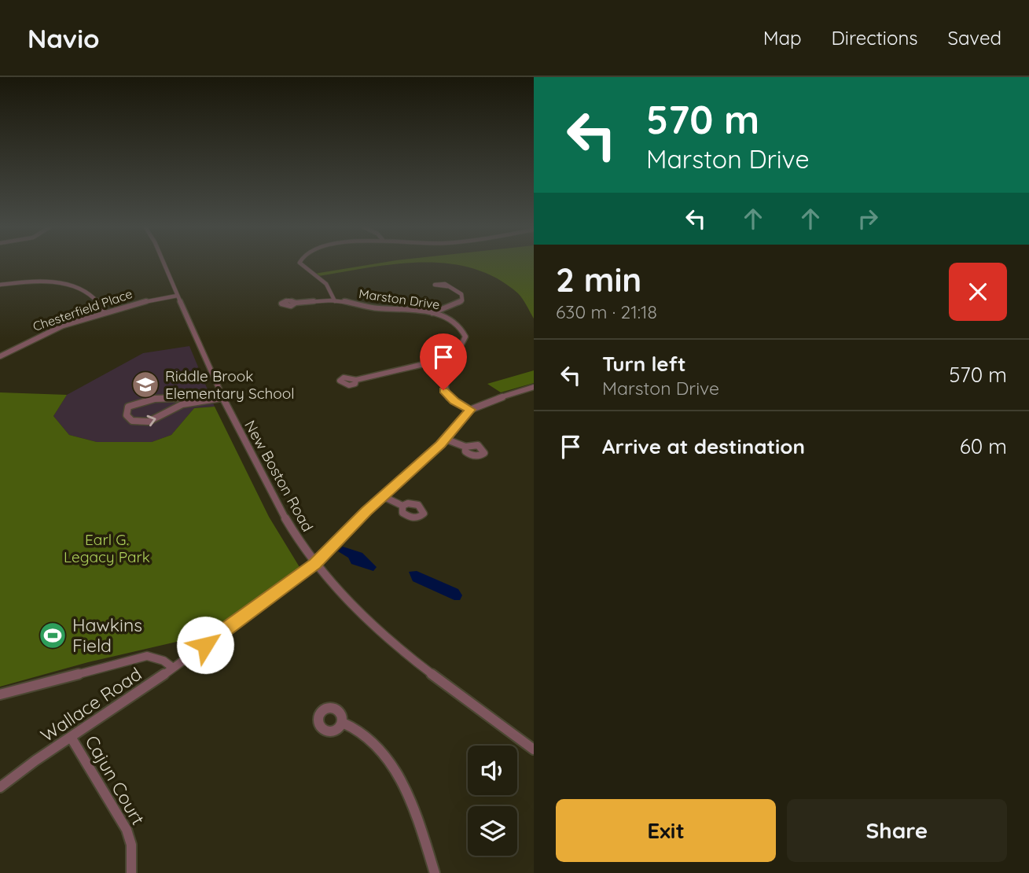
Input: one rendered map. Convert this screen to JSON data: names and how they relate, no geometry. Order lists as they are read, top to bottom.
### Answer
{
  "streets": {
    "street": [
      "Marston Drive",
      "Chesterfield Place",
      "New Boston Road",
      "Wallace Road",
      "Cajun Court"
    ]
  },
  "crossings": [
    ["Marston Drive", "Wallace Road"],
    ["Chesterfield Place", "New Boston Road"],
    ["New Boston Road", "Wallace Road"],
    ["Wallace Road", "Cajun Court"]
  ],
  "parks": ["Earl G. Legacy Park"],
  "places": {
    "school or university": ["Riddle Brook Elementary School"],
    "sports": ["Hawkins Field"]
  },
  "page": {
    "header": "Navio",
    "nav": ["Map", "Directions", "Saved"],
    "turn": ["570 m", "Marston Drive"],
    "heading": ["2 min", "630 m · 21:18"],
    "list": [
      {
        "name": "Turn left",
        "note": "Marston Drive",
        "value": "570 m"
      },
      {
        "name": "Arrive at destination",
        "value": "60 m"
      }
    ],
    "buttons": ["Exit", "Share"]
  }
}
